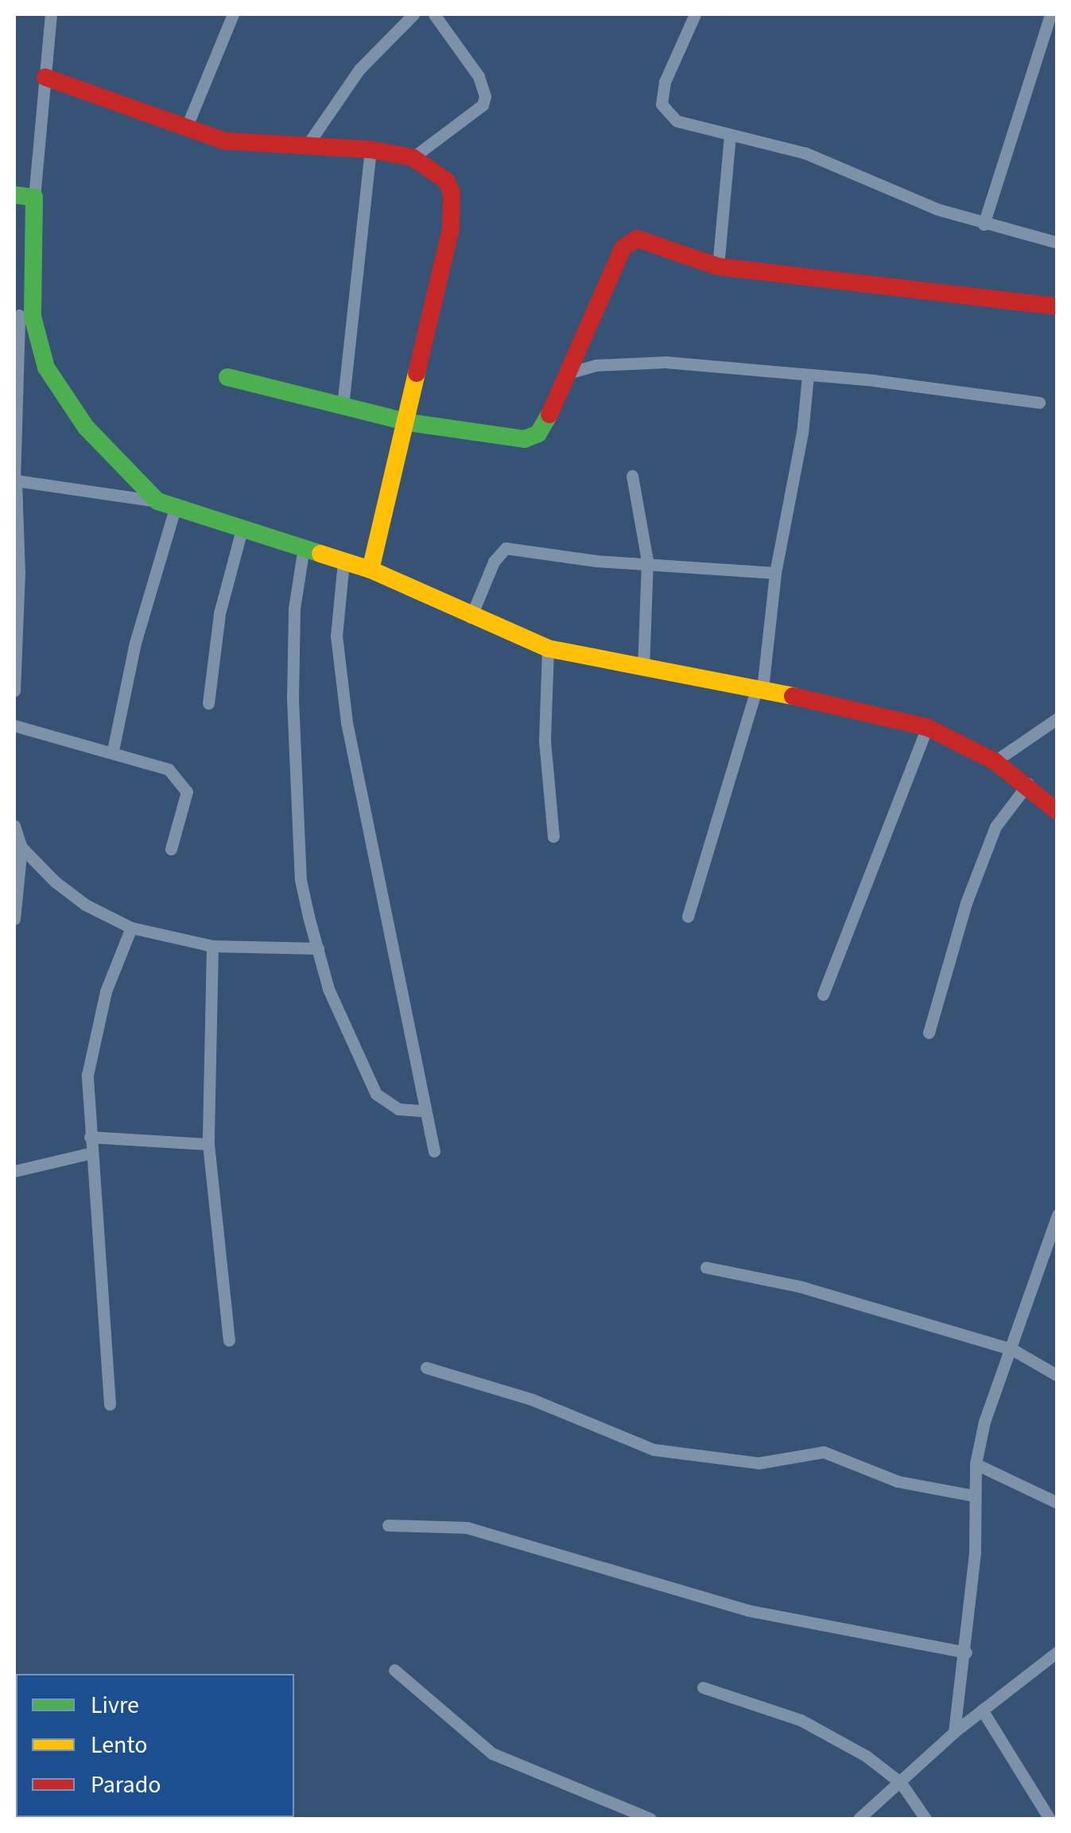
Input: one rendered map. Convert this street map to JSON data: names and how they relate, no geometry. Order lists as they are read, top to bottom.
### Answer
{
  "legend": ["Livre", "Lento", "Parado"]
}
